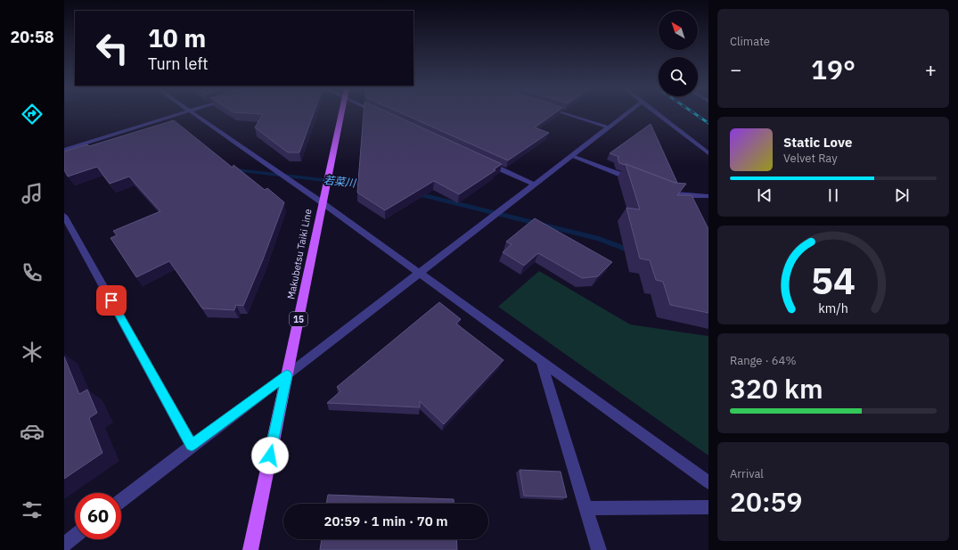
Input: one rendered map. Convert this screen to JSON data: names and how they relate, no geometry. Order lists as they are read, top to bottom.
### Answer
{
  "streets": {
    "main road": ["Makubetsu Taiki Line", "15"]
  },
  "water": ["若菜川"],
  "north": "top left",
  "page": {
    "tabs": "20:58",
    "tile": [
      "Climate",
      ["Range · 64%", "320 km"],
      ["Arrival", "20:59"]
    ],
    "turn": ["10 m", "Turn left"],
    "heat": ["−", "19°", "+"],
    "song": ["Static Love", "Velvet Ray"],
    "limit": "60",
    "trip": "20:59 · 1 min · 70 m",
    "gauge": ["54", "km/h"]
  }
}
